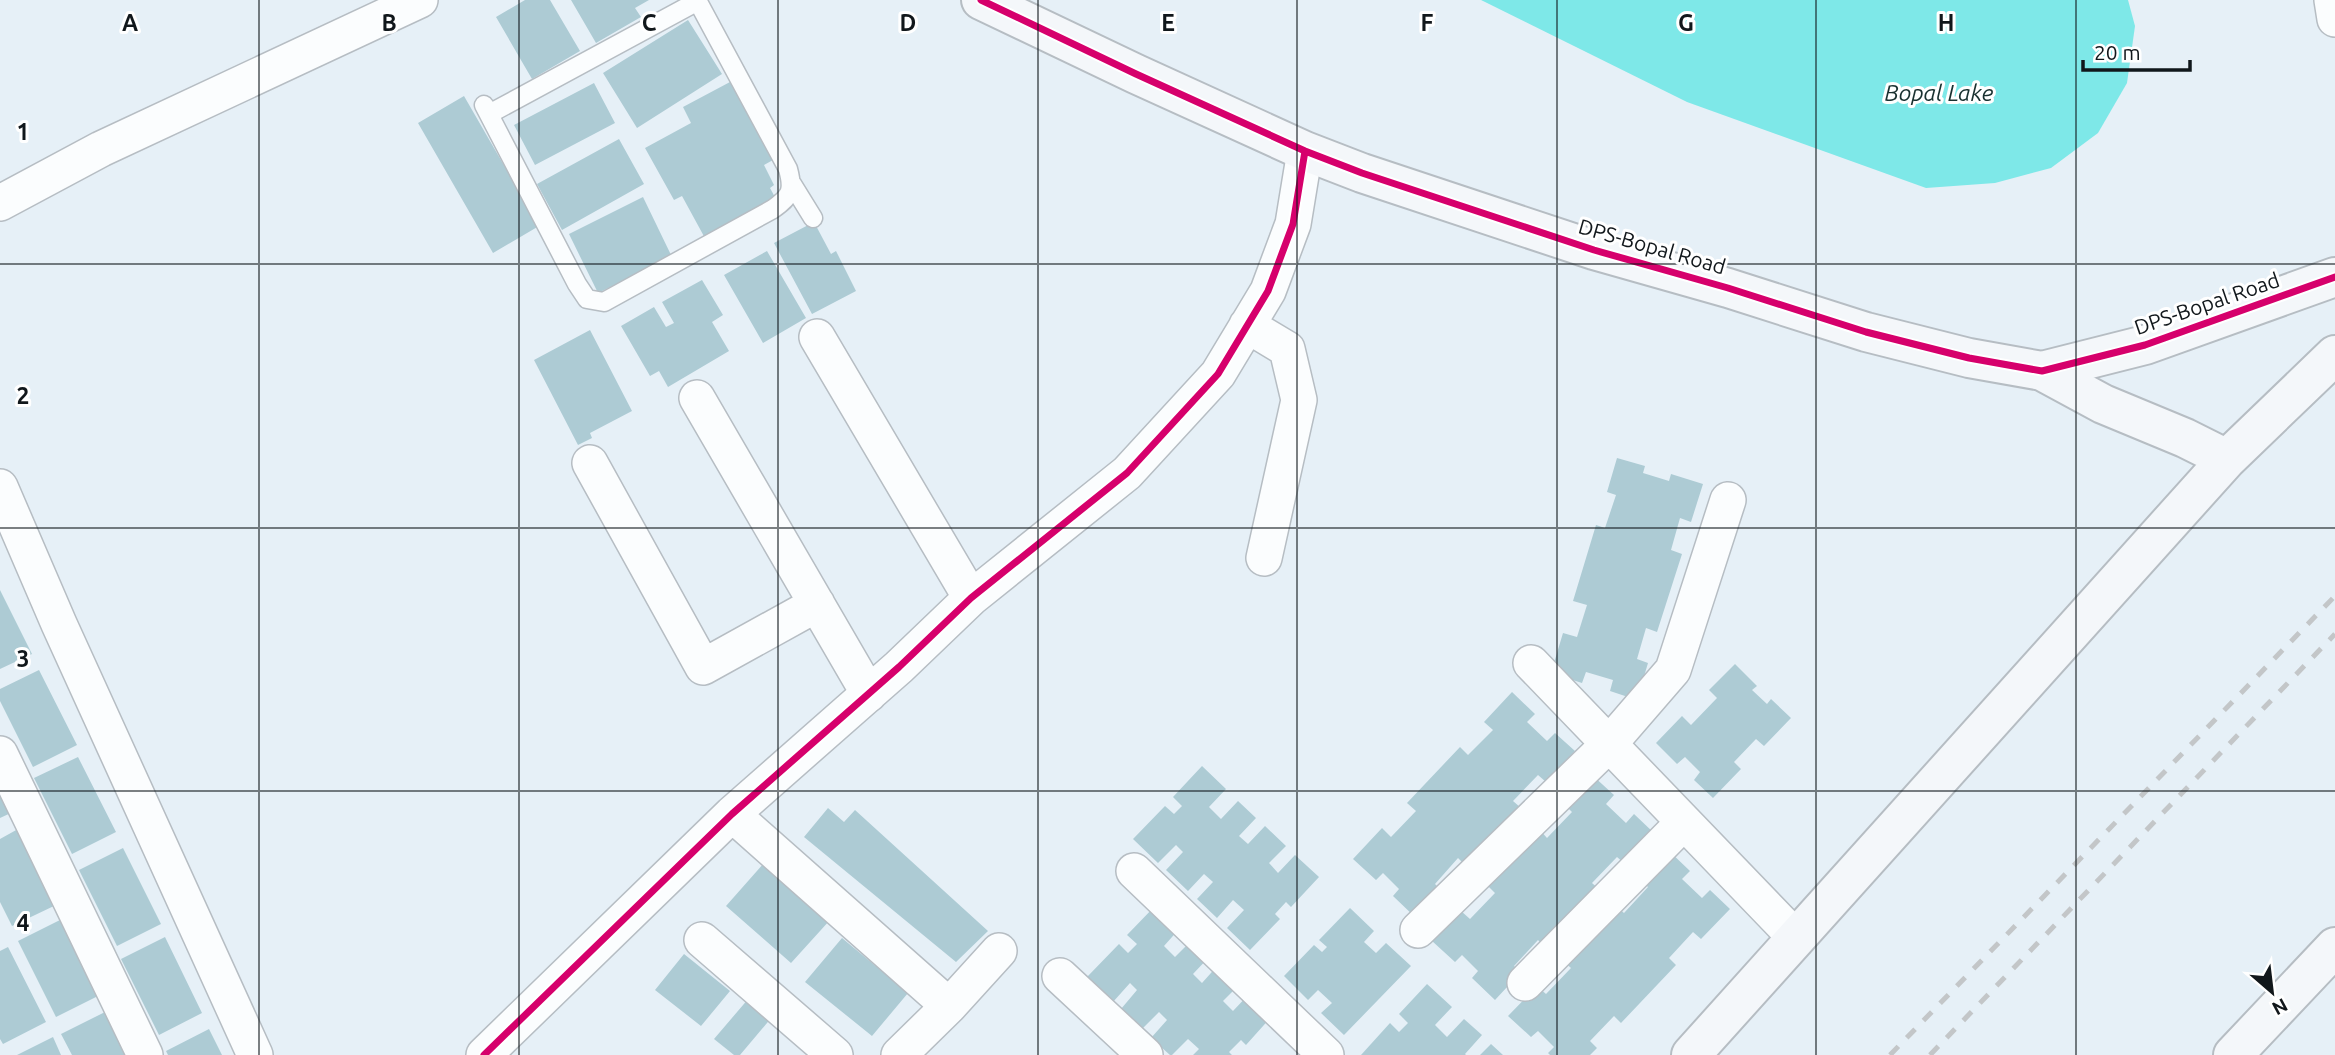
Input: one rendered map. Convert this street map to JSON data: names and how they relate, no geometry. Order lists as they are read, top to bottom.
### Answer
{
  "streets": {
    "street": ["DPS-Bopal Road"]
  },
  "water": ["Bopal Lake"],
  "scale_bar": "20 m",
  "north": "bottom right",
  "grid": {
    "columns": [
      "A",
      "B",
      "C",
      "D",
      "E",
      "F",
      "G",
      "H"
    ],
    "rows": [
      "1",
      "2",
      "3",
      "4"
    ]
  }
}
